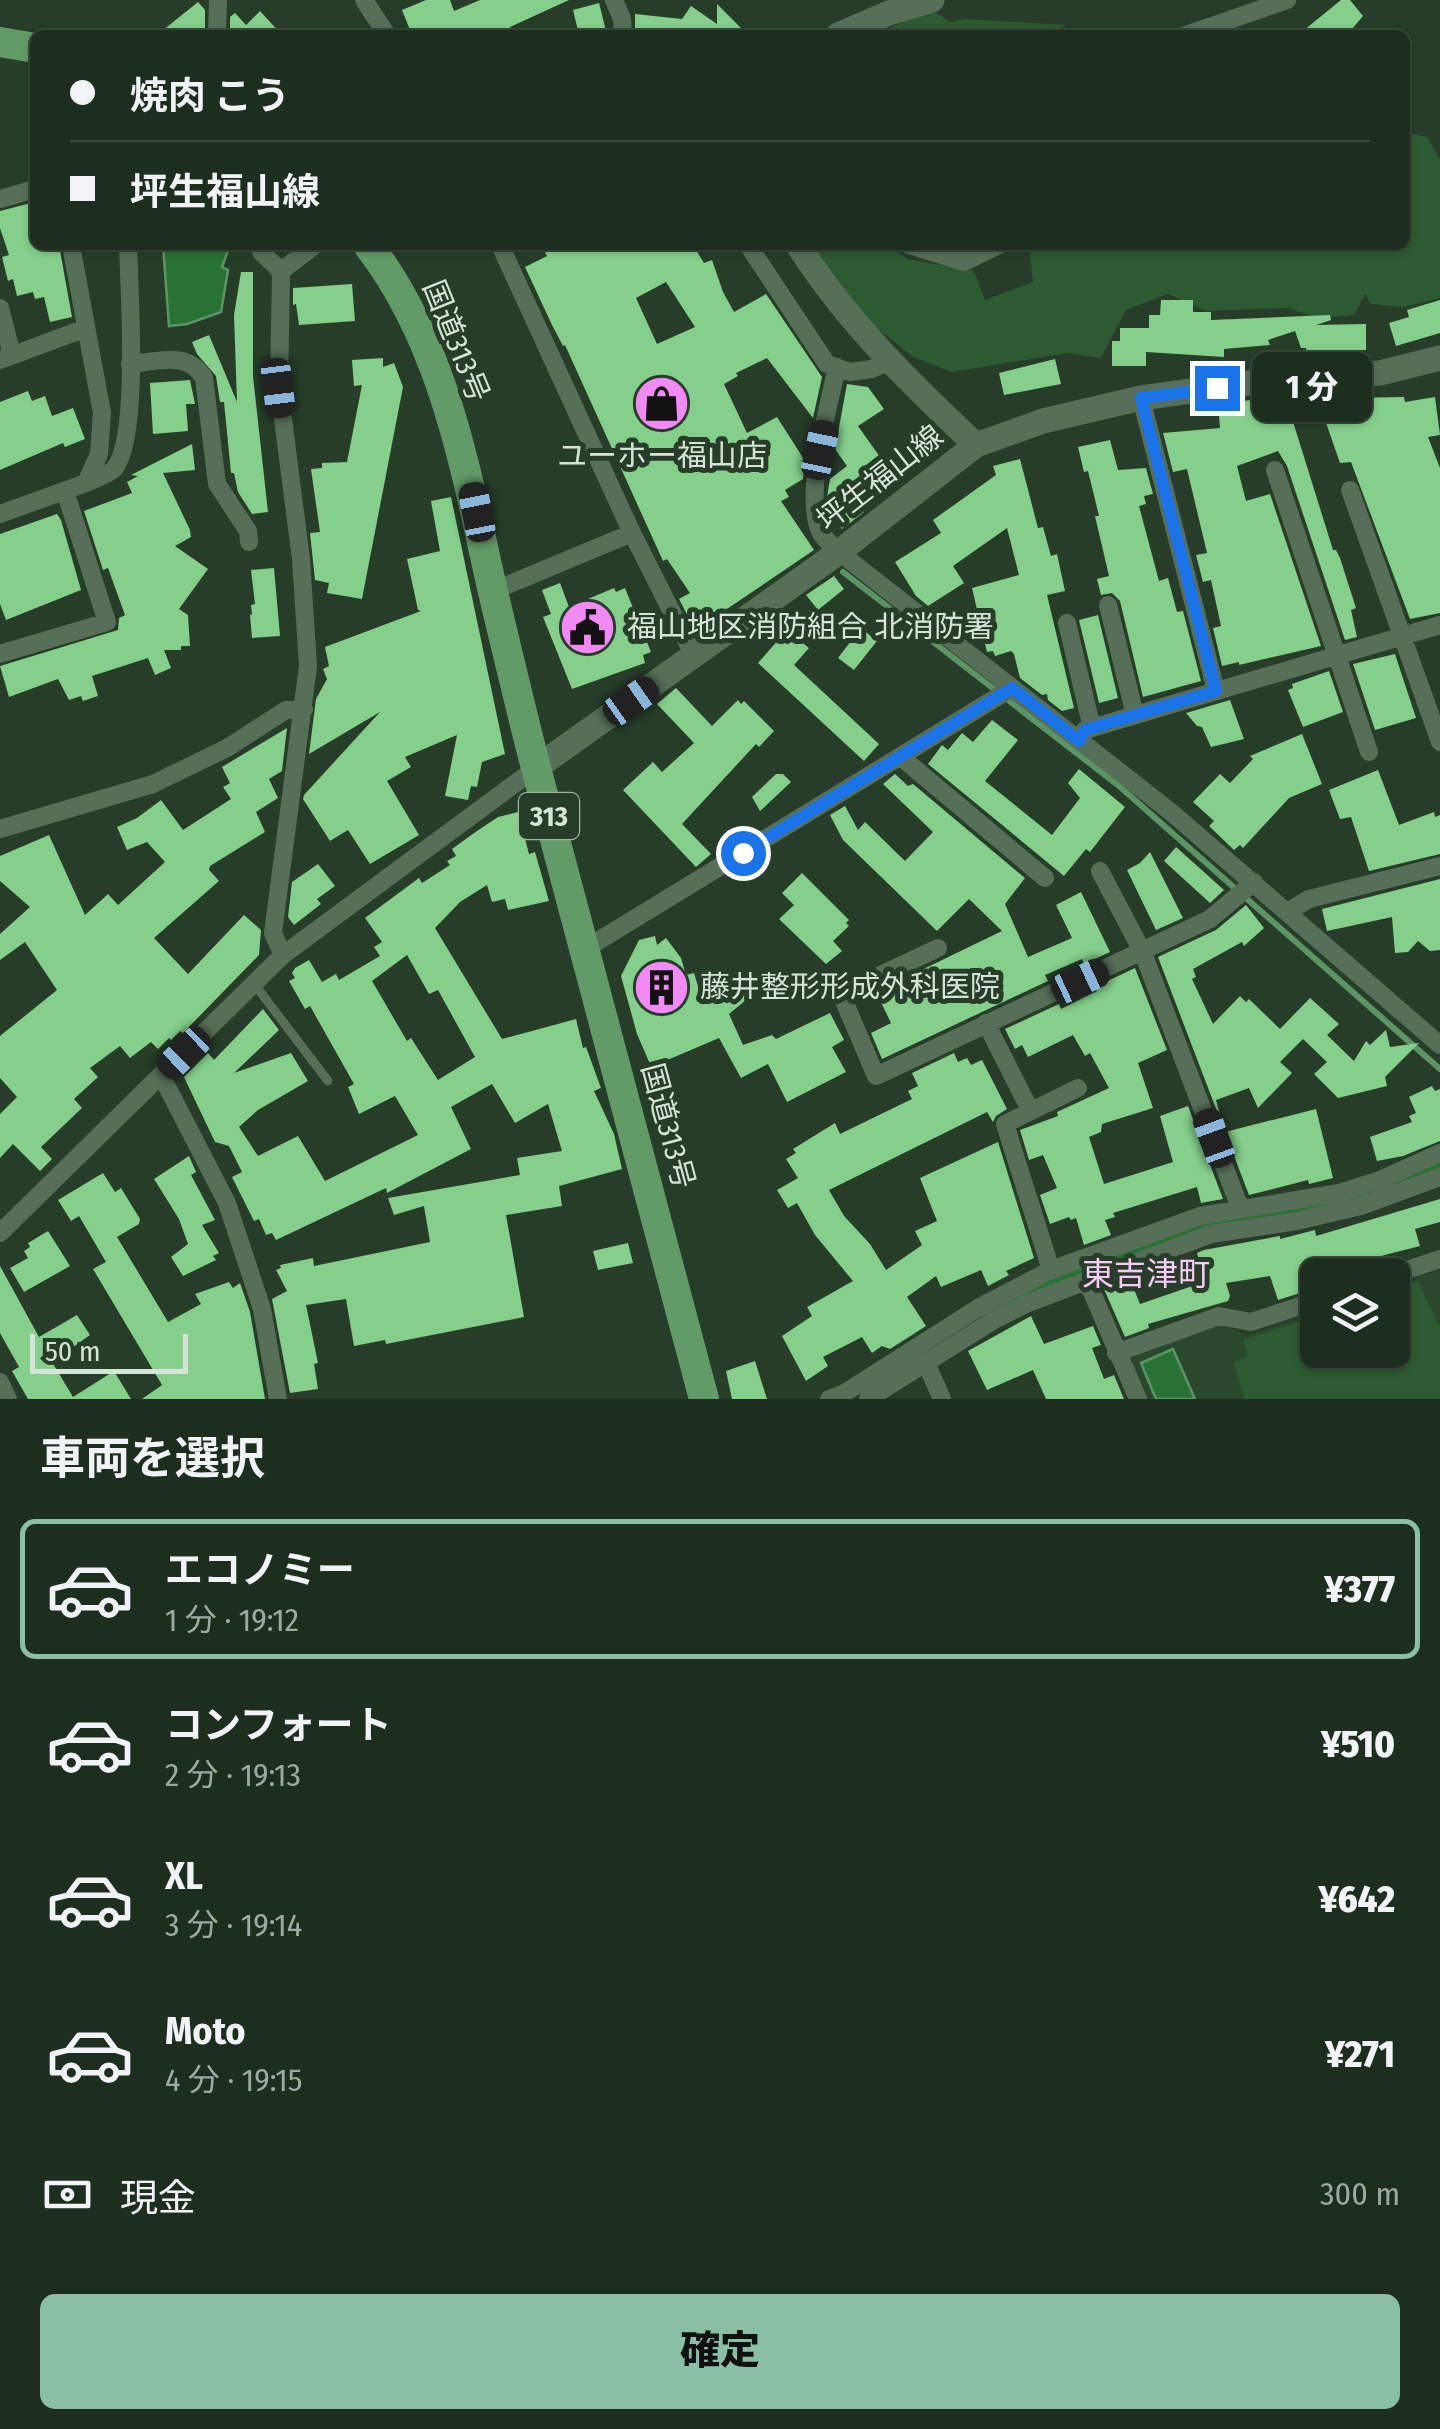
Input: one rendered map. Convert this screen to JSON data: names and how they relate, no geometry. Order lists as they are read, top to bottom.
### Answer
{
  "streets": {
    "highway": ["国道313号", "313"],
    "main road": ["坪生福山線"]
  },
  "crossings": [
    ["国道313号", "坪生福山線"]
  ],
  "districts": ["東吉津町"],
  "places": {
    "shop": ["ユーホー福山店"],
    "public building": ["福山地区消防組合 北消防署"],
    "building": ["藤井整形形成外科医院"]
  },
  "scale_bar": "50 m",
  "page": {
    "banner": ["焼肉 こう", "坪生福山線"],
    "bubble": "1 分",
    "scale": "50 m",
    "heading": "車両を選択",
    "list": [
      {
        "name": "エコノミー",
        "note": "1 分 · 19:12",
        "value": "¥377"
      },
      {
        "name": "コンフォート",
        "note": "2 分 · 19:13",
        "value": "¥510"
      },
      {
        "name": "XL",
        "note": "3 分 · 19:14",
        "value": "¥642"
      },
      {
        "name": "Moto",
        "note": "4 分 · 19:15",
        "value": "¥271"
      }
    ],
    "pay": ["現金", "300 m"],
    "buttons": "確定"
  }
}
